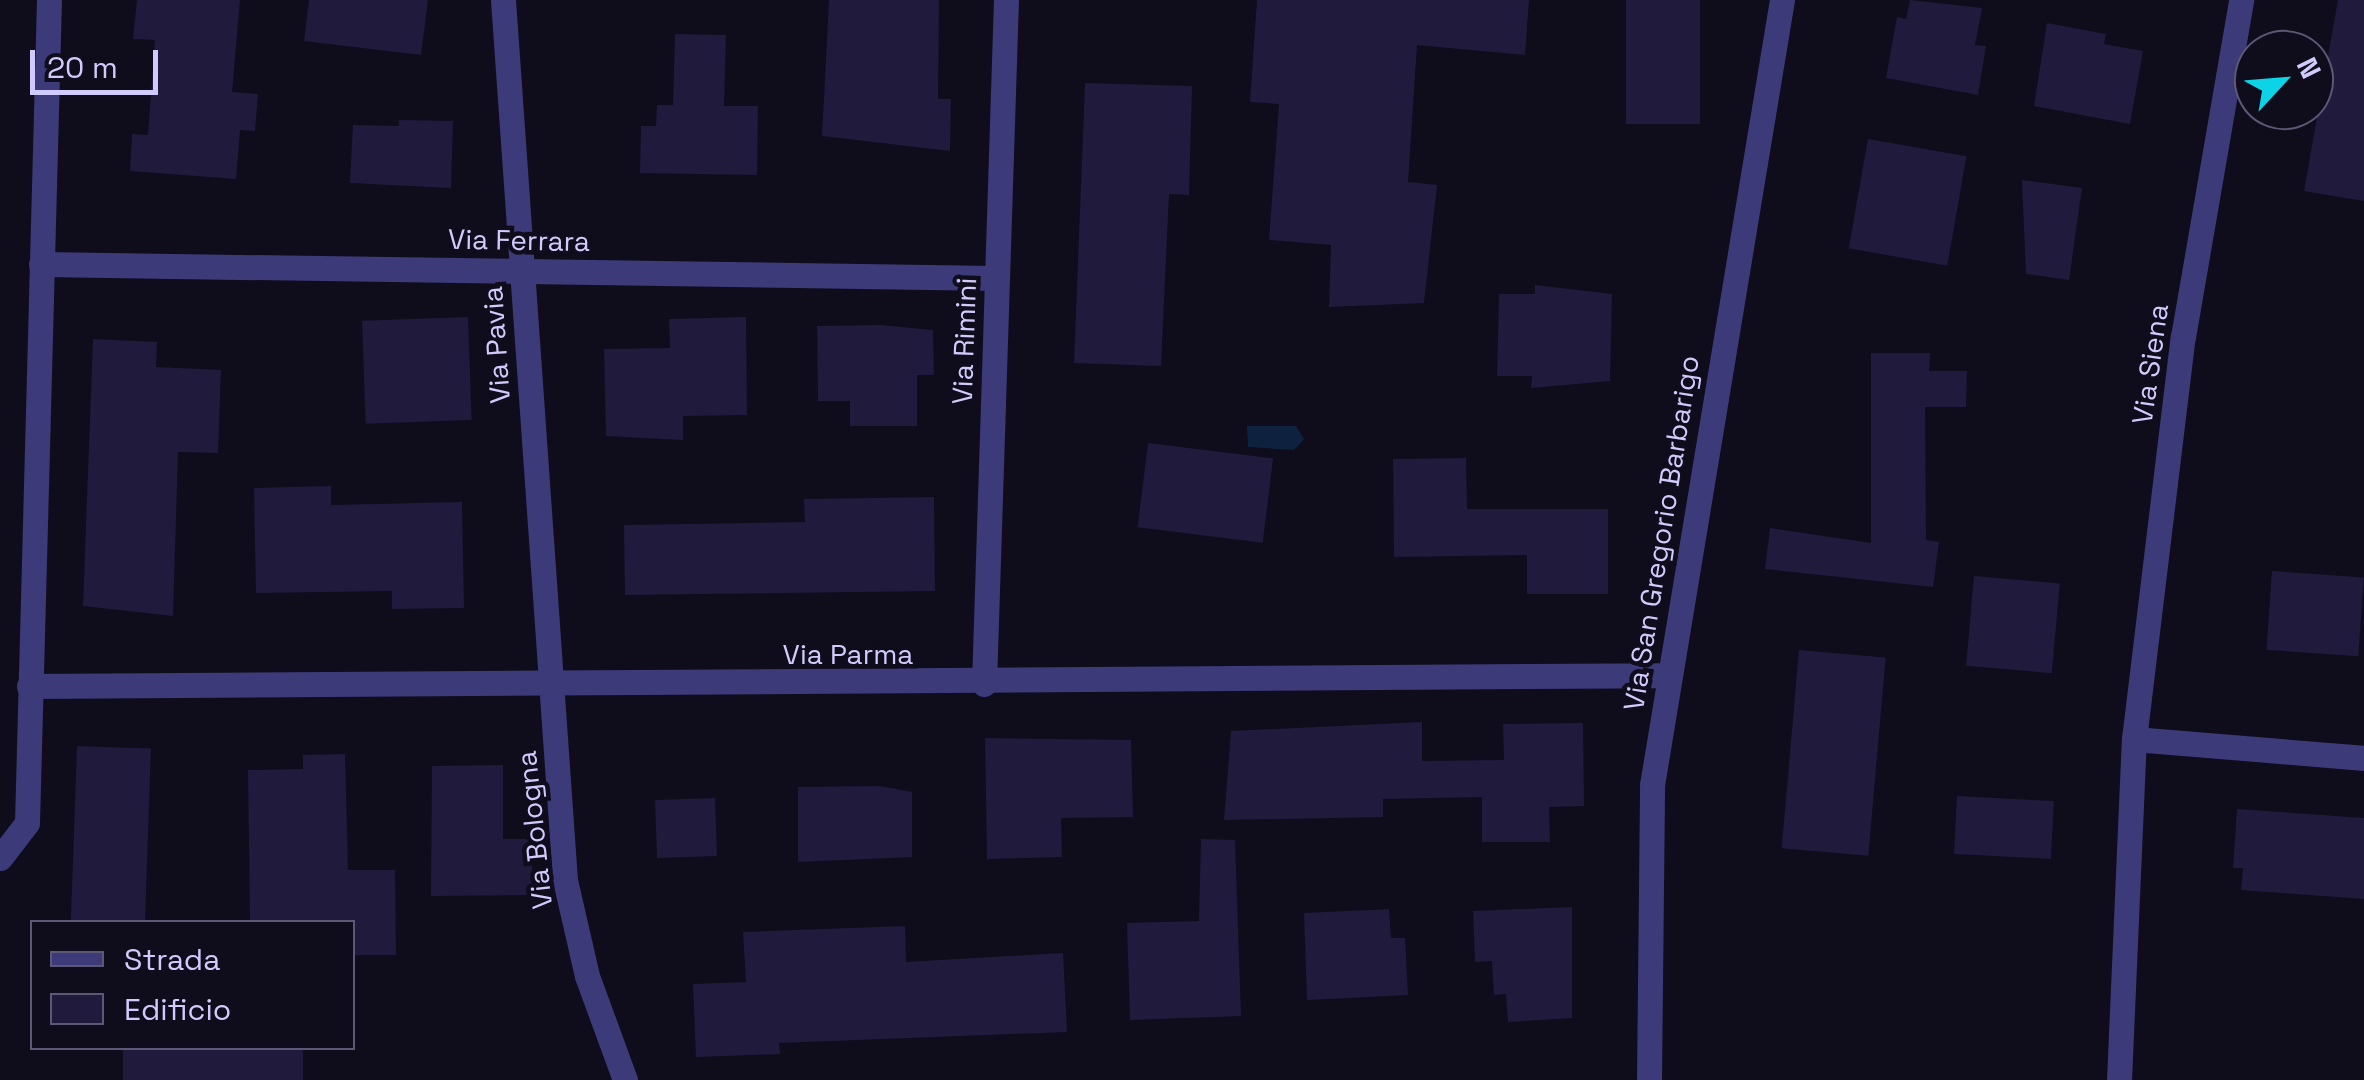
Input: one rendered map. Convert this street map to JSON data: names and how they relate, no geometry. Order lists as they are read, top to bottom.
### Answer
{
  "streets": {
    "street": [
      "Via Ferrara",
      "Via Rimini",
      "Via Pavia",
      "Via Siena",
      "Via San Gregorio Barbarigo",
      "Via Parma",
      "Via Bologna"
    ]
  },
  "crossings": [
    ["Via Ferrara", "Via Rimini"],
    ["Via Ferrara", "Via Pavia"],
    ["Via Rimini", "Via Parma"],
    ["Via Pavia", "Via Parma"],
    ["Via Pavia", "Via Bologna"],
    ["Via San Gregorio Barbarigo", "Via Parma"],
    ["Via Parma", "Via Bologna"]
  ],
  "legend": ["Strada", "Edificio"],
  "scale_bar": "20 m",
  "north": "top right"
}
